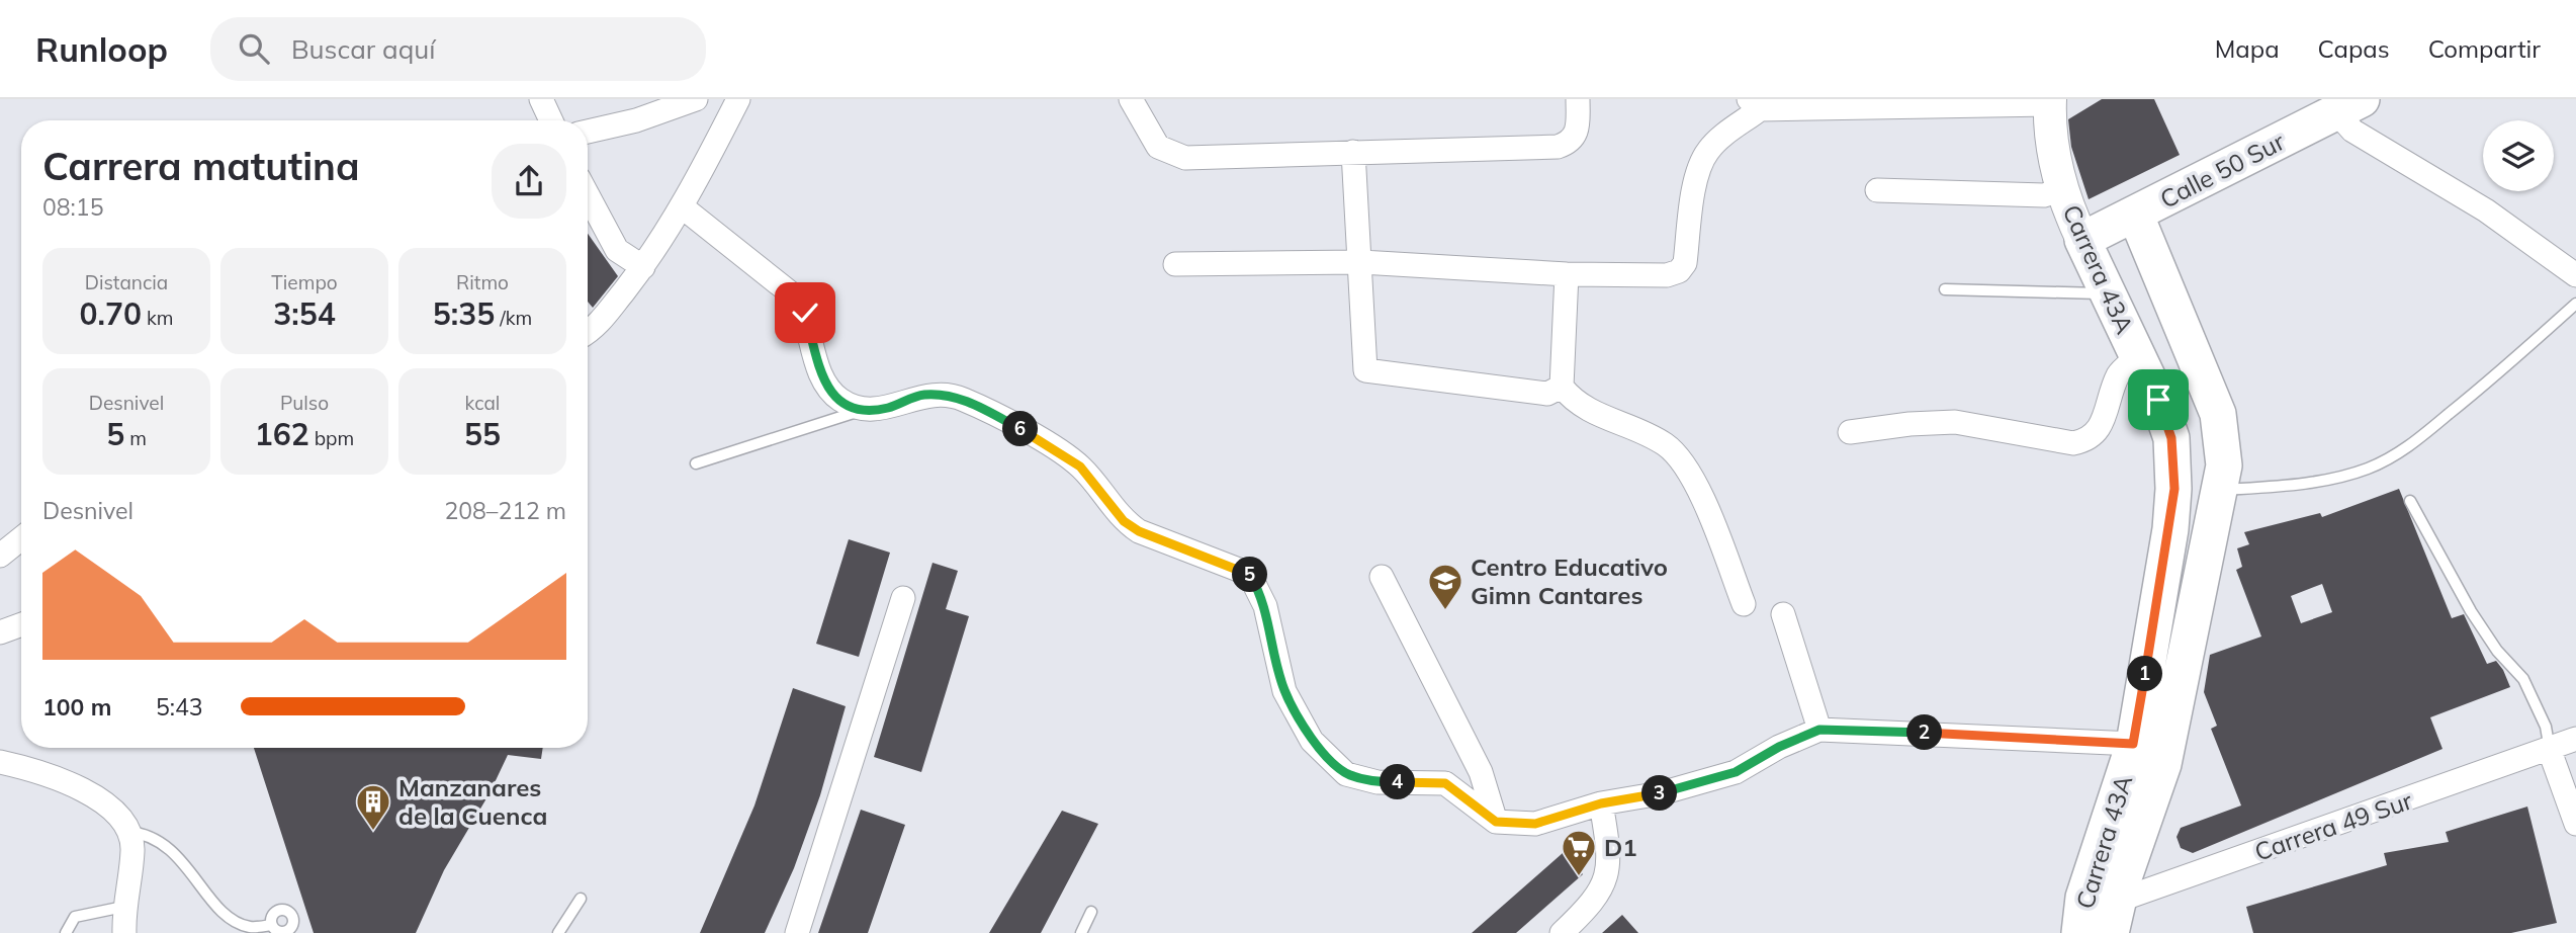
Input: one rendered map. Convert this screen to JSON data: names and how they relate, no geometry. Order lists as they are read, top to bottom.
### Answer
{
  "streets": {
    "main road": ["Calle 50 Sur", "Carrera 43A"],
    "street": ["Carrera 49 Sur"]
  },
  "crossings": [
    ["Calle 50 Sur", "Carrera 43A"],
    ["Carrera 43A", "Carrera 49 Sur"]
  ],
  "places": {
    "school or university": ["Centro Educativo Gimn Cantares"],
    "building": ["Manzanares de la Cuenca"],
    "supermarket": ["D1"]
  },
  "page": {
    "header": "Runloop",
    "search": "Buscar aquí",
    "nav": ["Mapa", "Capas", "Compartir"],
    "heading": ["Carrera matutina", "08:15"],
    "stats": [
      ["Distancia", "0.70 km"],
      ["Tiempo", "3:54"],
      ["Ritmo", "5:35 /km"],
      ["Desnivel", "5 m"],
      ["Pulso", "162 bpm"],
      ["kcal", "55"]
    ],
    "pins": [
      "6",
      "5",
      "1",
      "2",
      "4",
      "3"
    ],
    "chart": ["Desnivel", "208–212 m"],
    "list": [
      {
        "name": "100 m",
        "note": "5:43"
      }
    ]
  }
}
